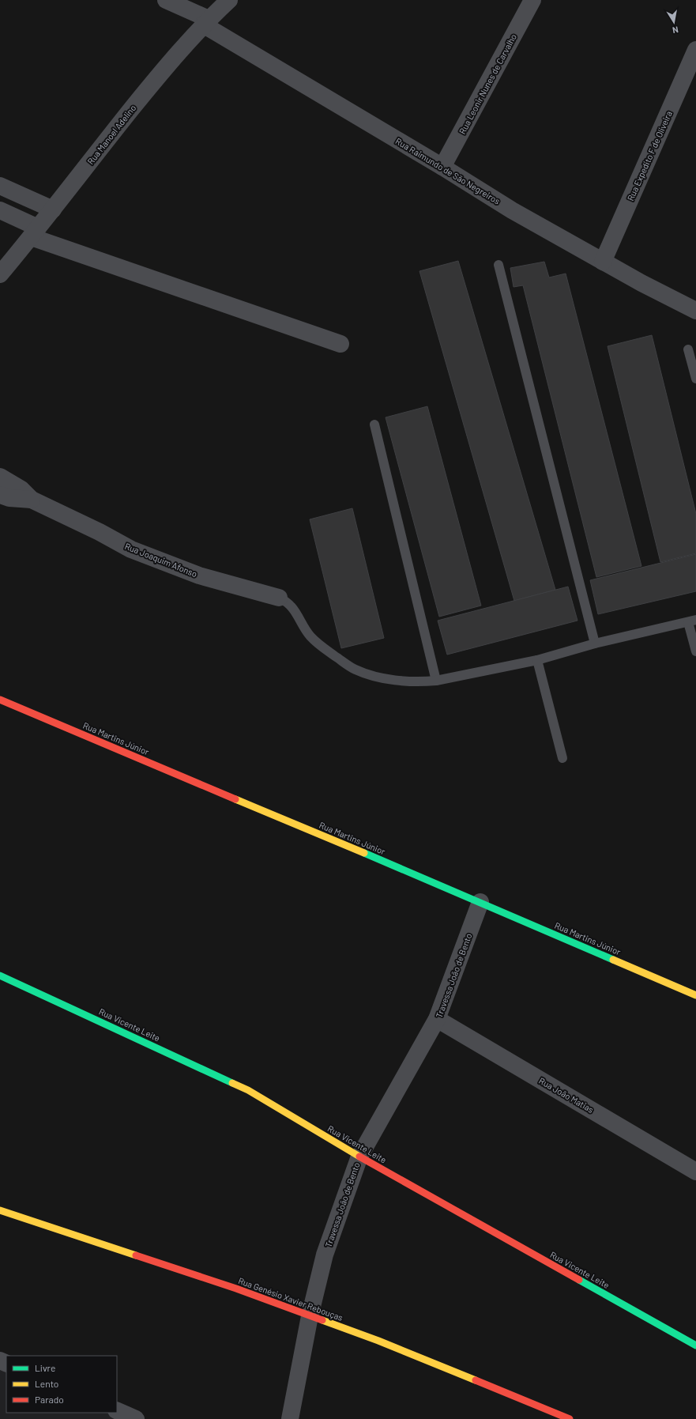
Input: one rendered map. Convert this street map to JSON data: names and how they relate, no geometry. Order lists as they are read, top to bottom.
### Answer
{
  "streets": {
    "street": [
      "Rua Leonir Nunes de Carvalho",
      "Rua Manoel Adelino",
      "Rua Expedito F de Oliveira",
      "Rua Raimundo de São Negreiros",
      "Rua Joaquim Afonso",
      "Rua Martins Júnior",
      "Travessa João de Bento",
      "Rua Vicente Leite",
      "Rua João Matias",
      "Rua Genésio Xavier Rebouças"
    ]
  },
  "crossings": [
    ["Rua Leonir Nunes de Carvalho", "Rua Raimundo de São Negreiros"],
    ["Rua Manoel Adelino", "Rua Raimundo de São Negreiros"],
    ["Rua Expedito F de Oliveira", "Rua Raimundo de São Negreiros"],
    ["Rua Martins Júnior", "Travessa João de Bento"],
    ["Travessa João de Bento", "Rua Vicente Leite"],
    ["Travessa João de Bento", "Rua João Matias"],
    ["Travessa João de Bento", "Rua Genésio Xavier Rebouças"]
  ],
  "legend": ["Livre", "Lento", "Parado"],
  "north": "bottom"
}
